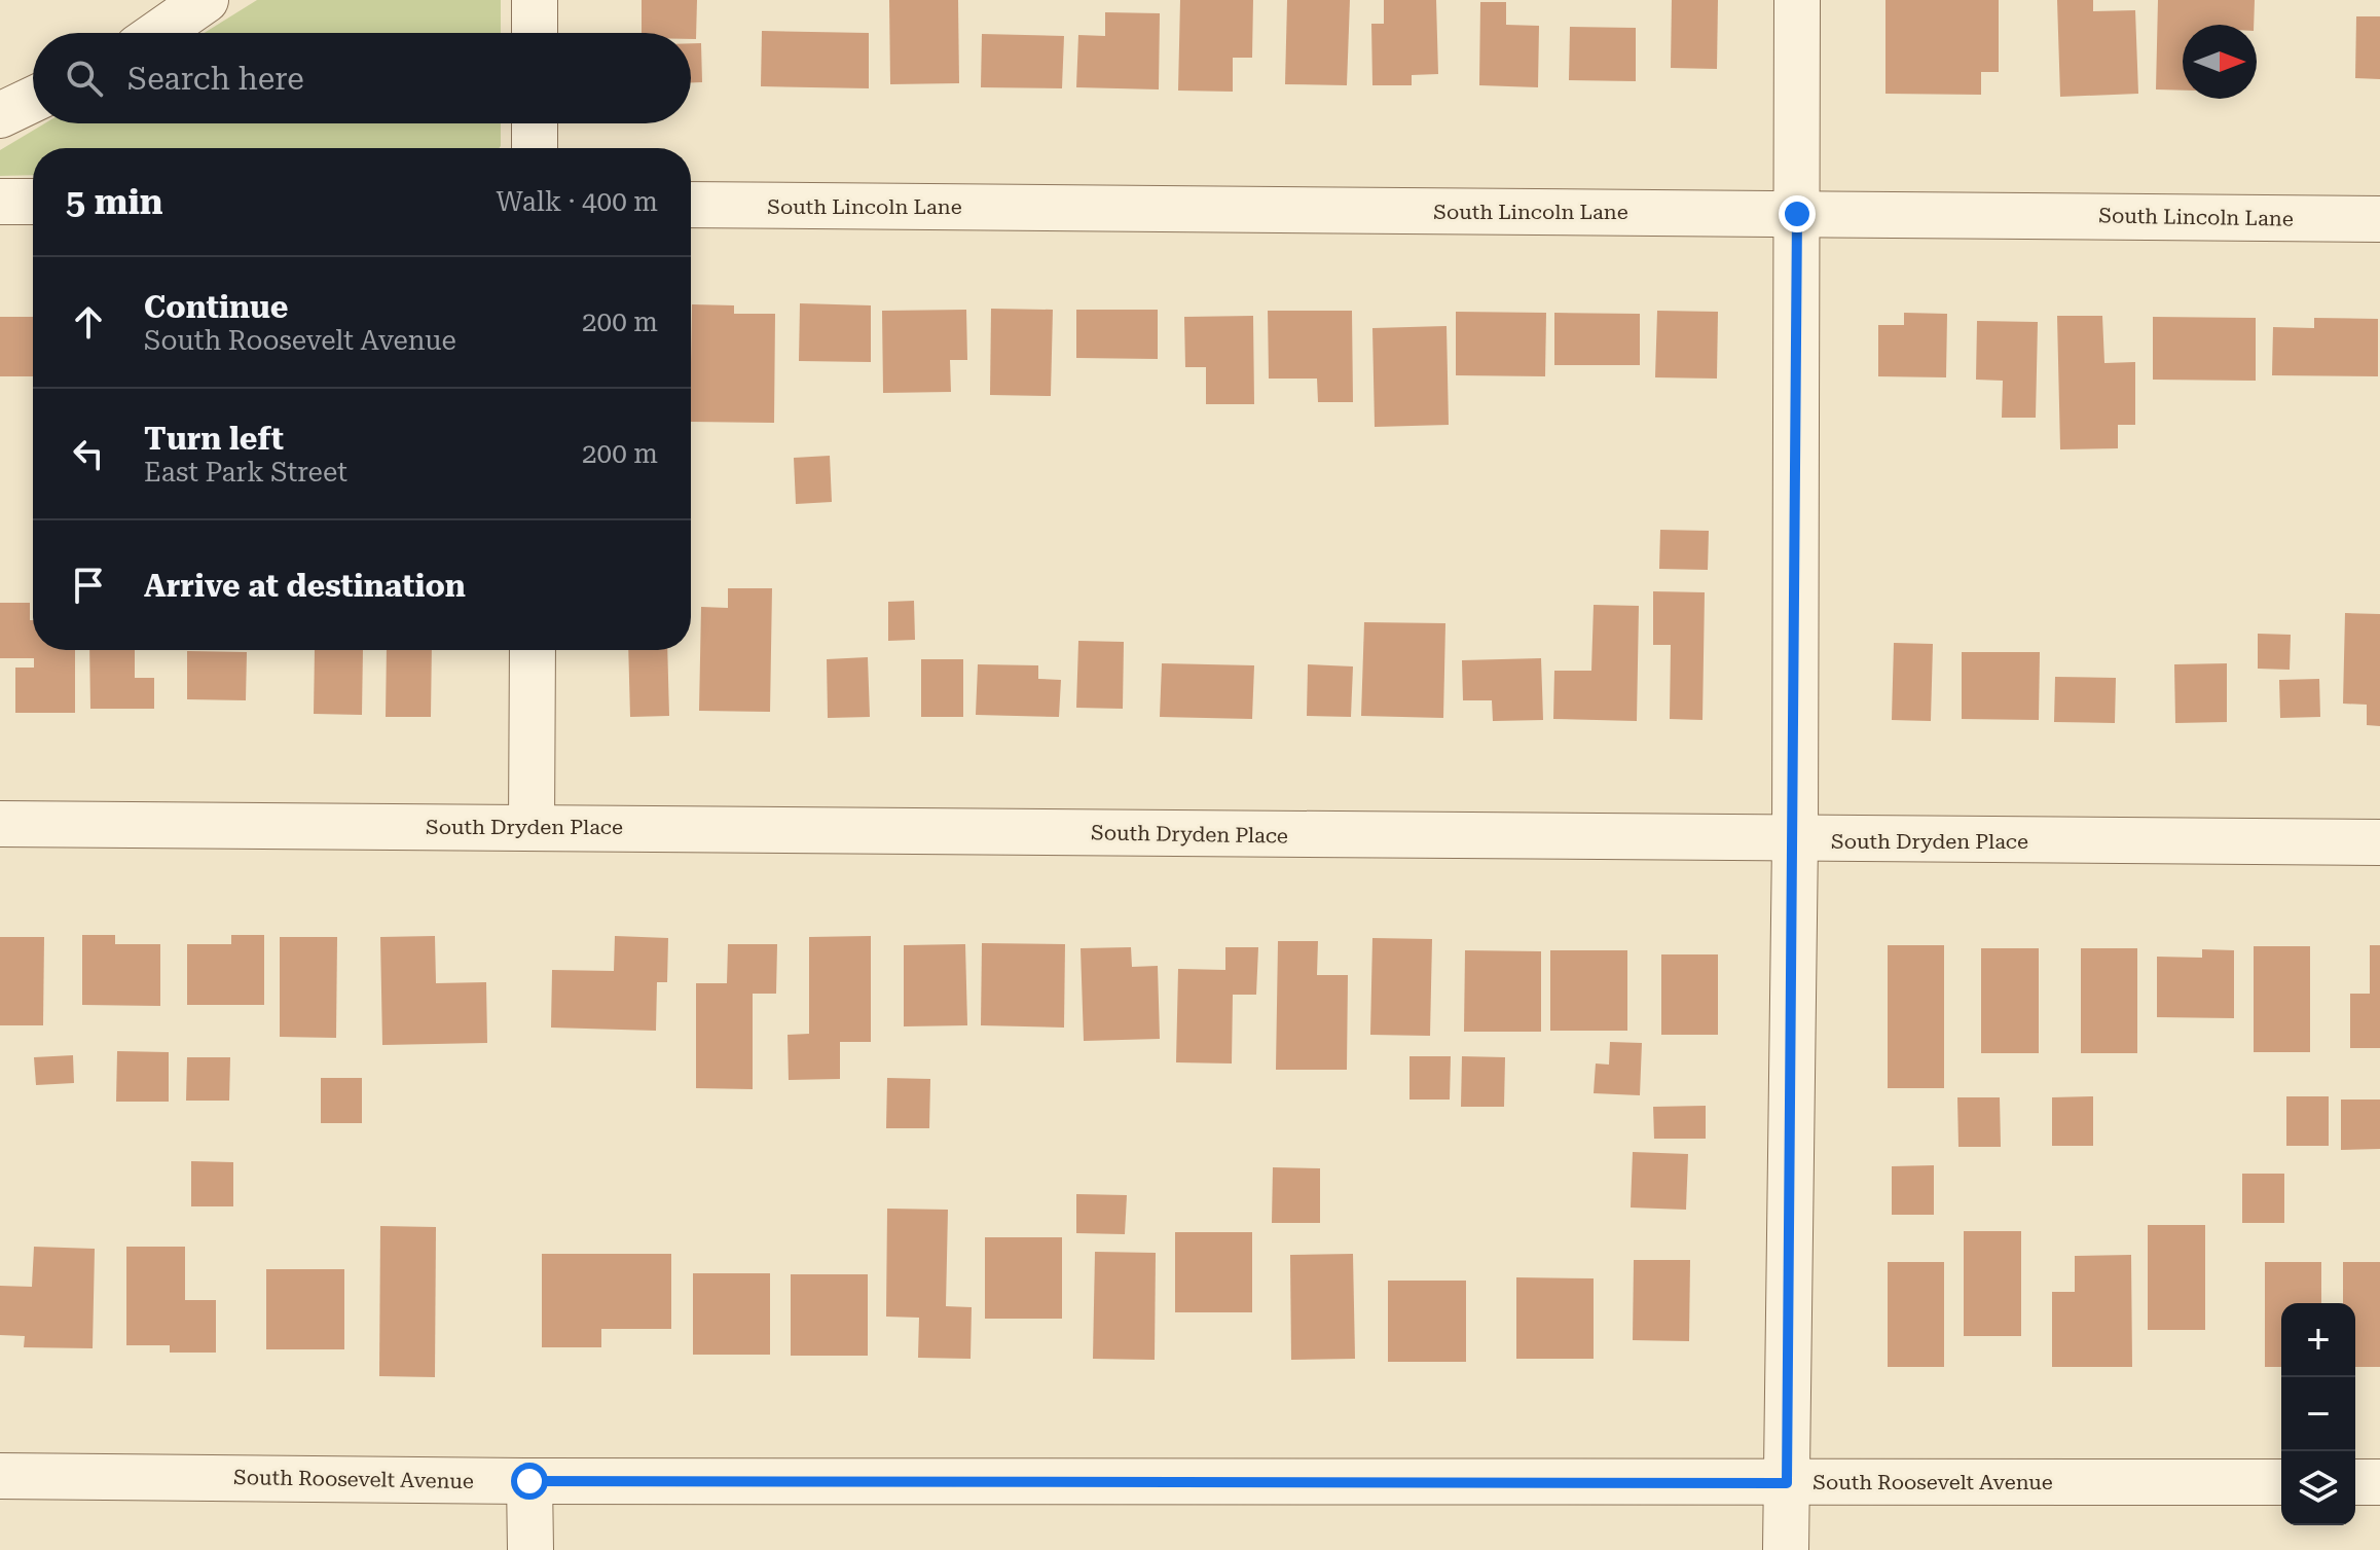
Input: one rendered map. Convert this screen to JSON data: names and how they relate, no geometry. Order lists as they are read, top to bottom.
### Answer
{
  "streets": {
    "street": ["South Lincoln Lane", "South Dryden Place", "South Roosevelt Avenue"]
  },
  "north": "right",
  "page": {
    "search": "Search here",
    "heading": ["5 min", "Walk · 400 m"],
    "list": [
      ["Continue", "South Roosevelt Avenue", "200 m"],
      ["Turn left", "East Park Street", "200 m"],
      "Arrive at destination"
    ],
    "map_buttons": ["+", "−"]
  }
}
